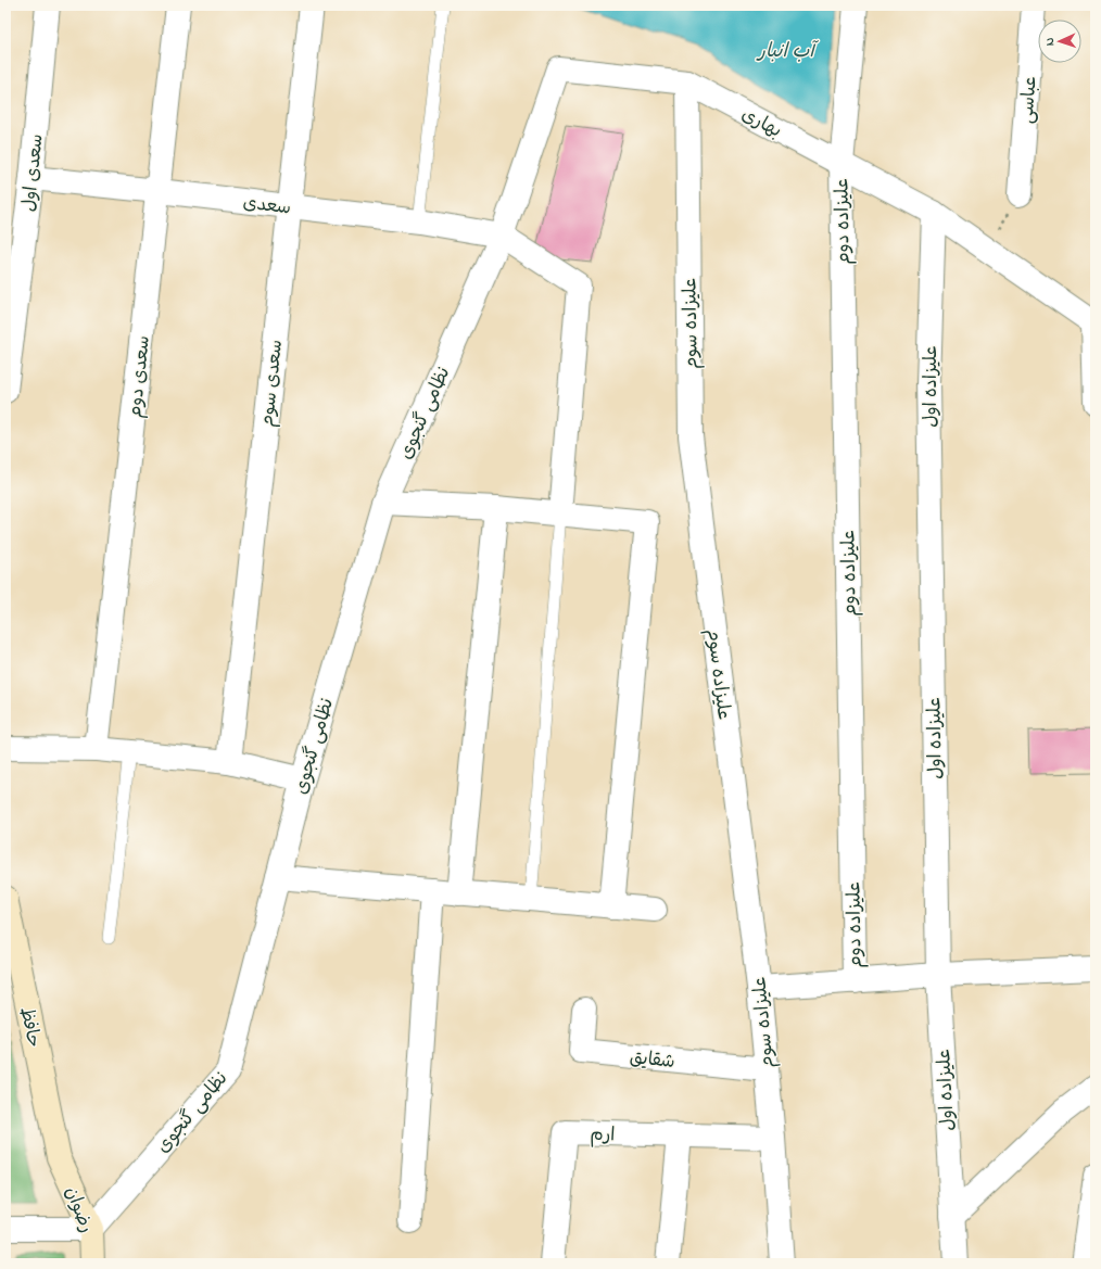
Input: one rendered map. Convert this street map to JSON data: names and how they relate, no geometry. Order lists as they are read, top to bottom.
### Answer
{
  "streets": {
    "main road": ["حافظ", "رضوان"],
    "street": [
      "عباسی",
      "بهاری",
      "سعدی اول",
      "سعدی",
      "علیزاده دوم",
      "علیزاده سوم",
      "سعدی دوم",
      "سعدی سوم",
      "علیزاده اول",
      "نظامی گنجوی",
      "شقایق",
      "ارم"
    ]
  },
  "crossings": [
    ["بهاری", "سعدی"],
    ["بهاری", "علیزاده دوم"],
    ["بهاری", "علیزاده سوم"],
    ["بهاری", "علیزاده اول"],
    ["بهاری", "نظامی گنجوی"],
    ["سعدی اول", "سعدی"],
    ["سعدی", "سعدی دوم"],
    ["سعدی", "سعدی سوم"],
    ["سعدی", "نظامی گنجوی"],
    ["علیزاده سوم", "شقایق"],
    ["علیزاده سوم", "ارم"],
    ["نظامی گنجوی", "رضوان"],
    ["حافظ", "رضوان"]
  ],
  "water": ["آب انبار"],
  "north": "left"
}
